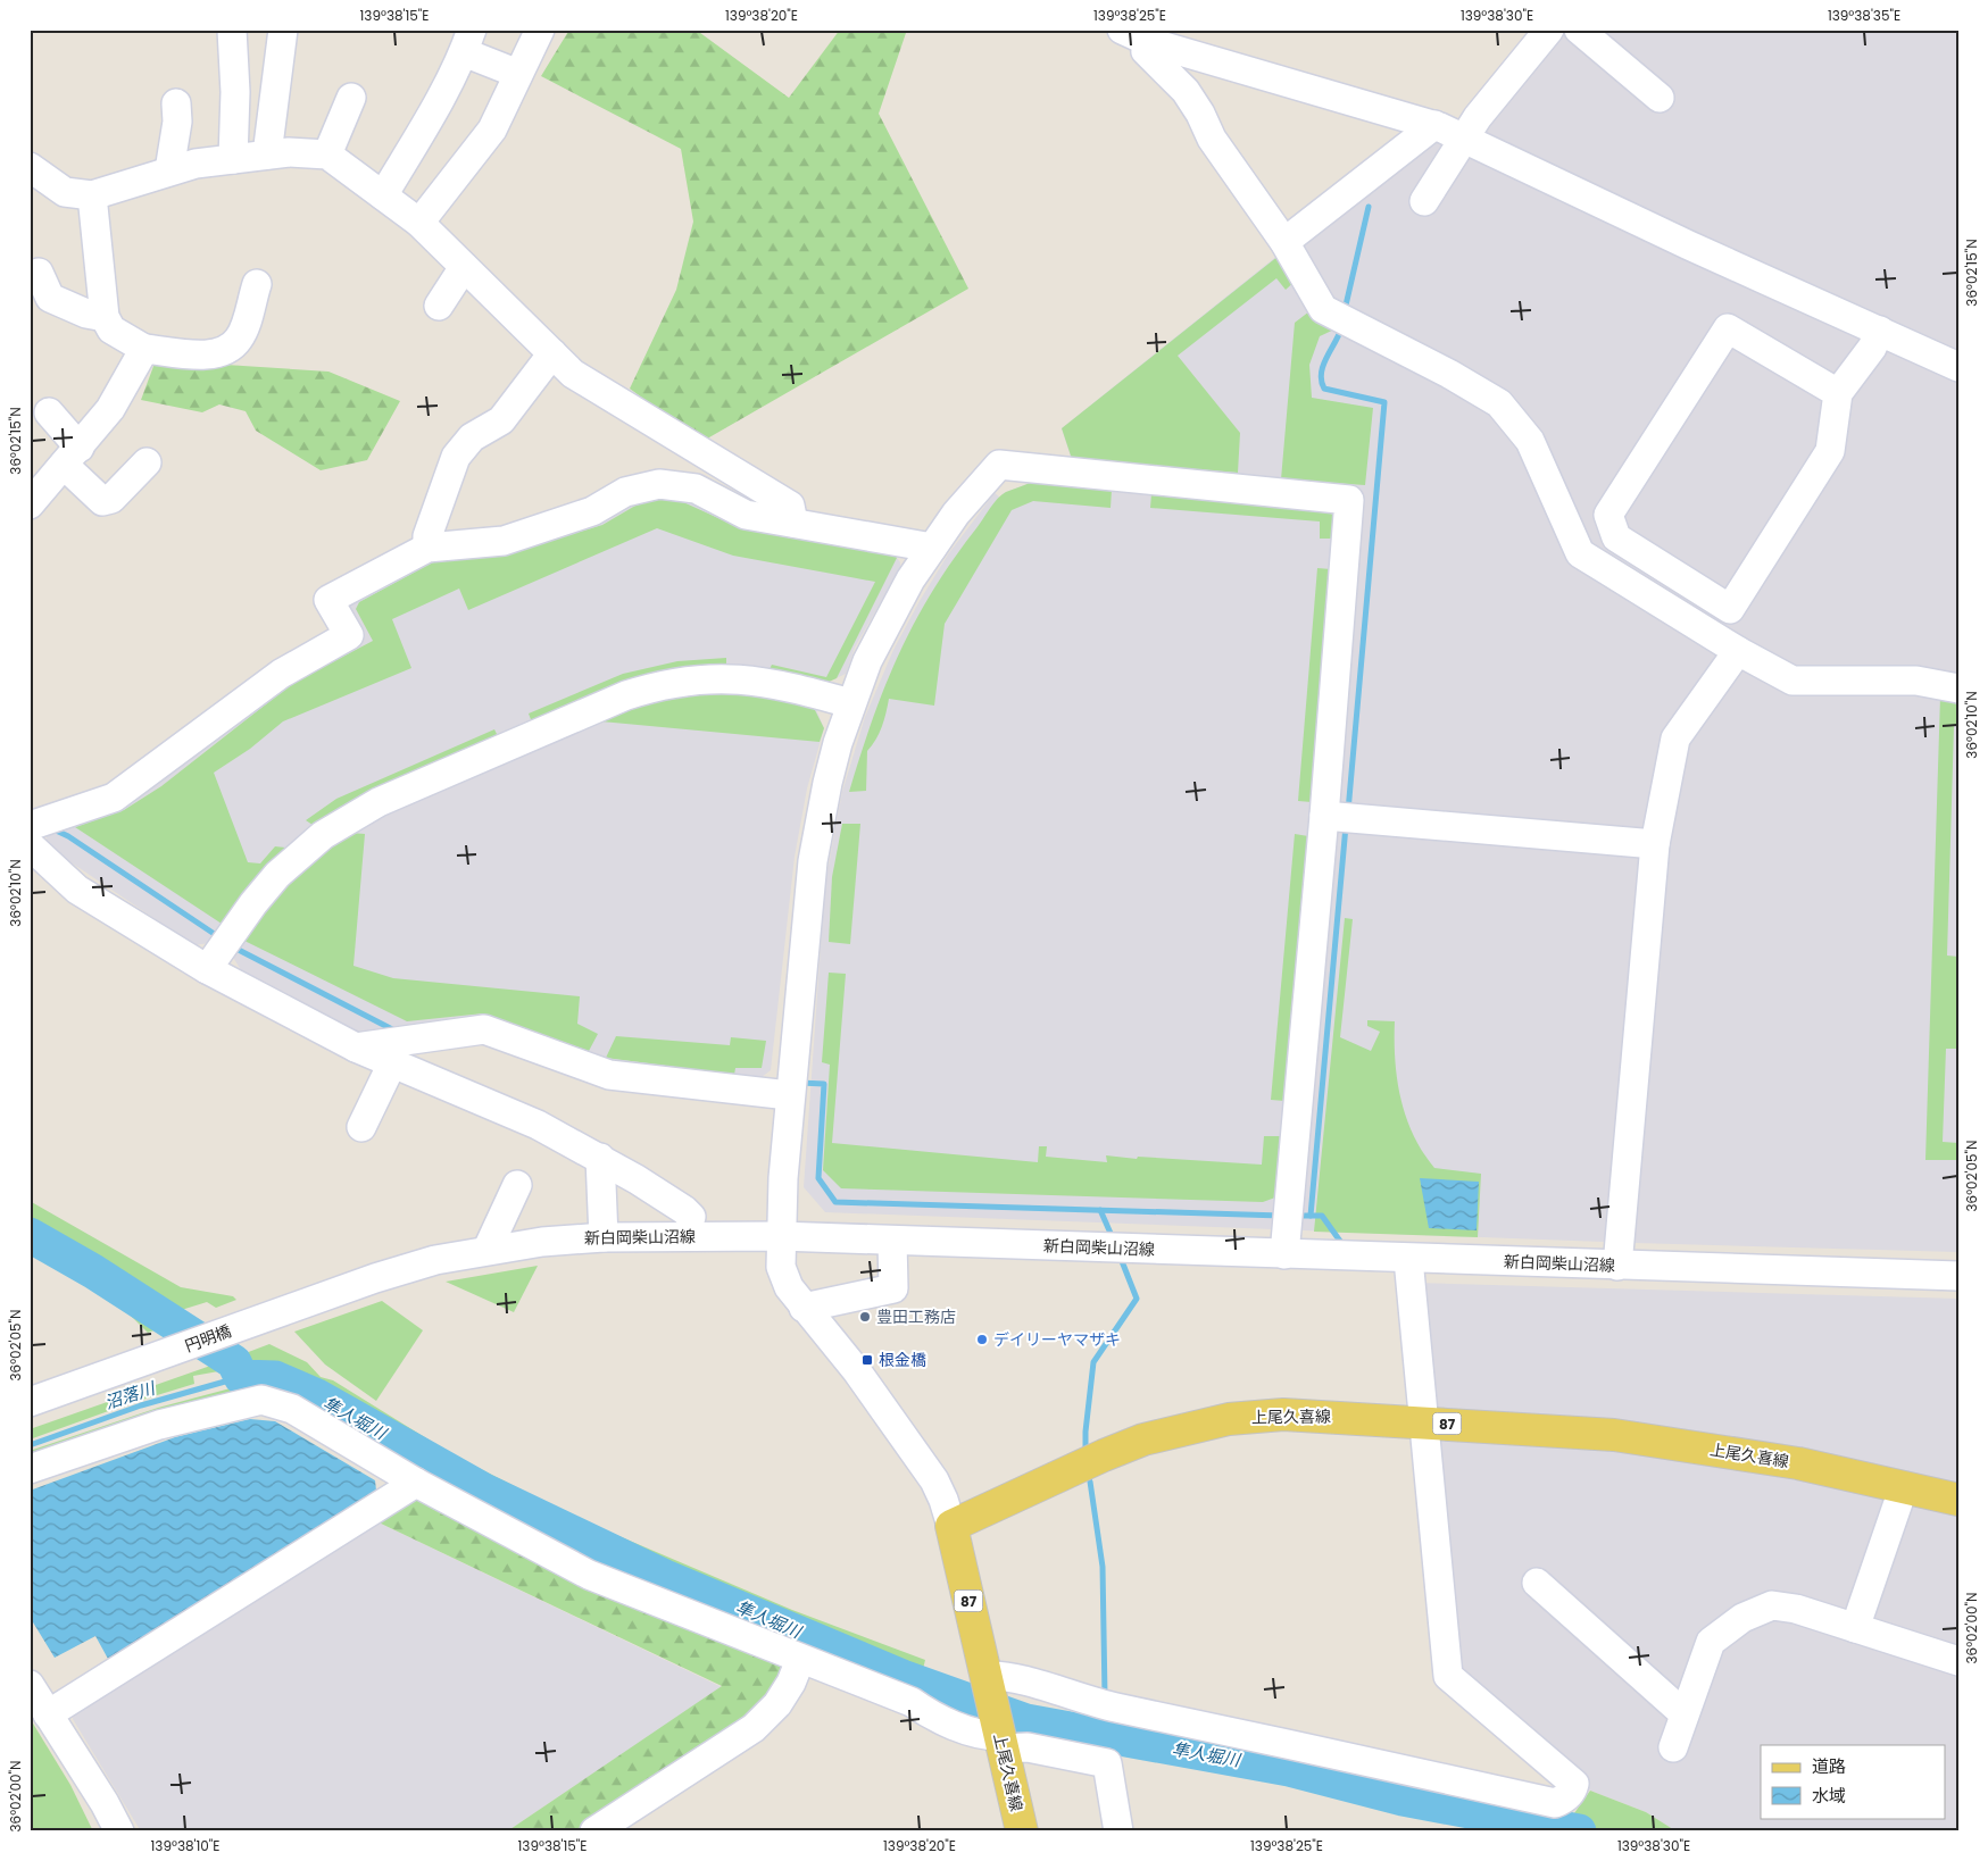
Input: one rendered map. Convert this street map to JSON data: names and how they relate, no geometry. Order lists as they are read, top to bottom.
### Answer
{
  "streets": {
    "main road": ["上尾久喜線", "87"],
    "street": ["新白岡柴山沼線", "円明橋"]
  },
  "crossings": [
    ["新白岡柴山沼線", "円明橋"]
  ],
  "water": ["沼落川", "隼人堀川"],
  "places": {
    "other": ["豊田工務店", "デイリーヤマザキ"],
    "transit": ["根金橋"]
  },
  "legend": ["道路", "水域"],
  "coordinates": [
    "139°38'15\"E",
    "139°38'20\"E",
    "139°38'25\"E",
    "139°38'30\"E",
    "139°38'35\"E",
    "36°02'15\"N",
    "36°02'10\"N",
    "36°02'05\"N",
    "36°02'00\"N",
    "139°38'10\"E"
  ]
}
